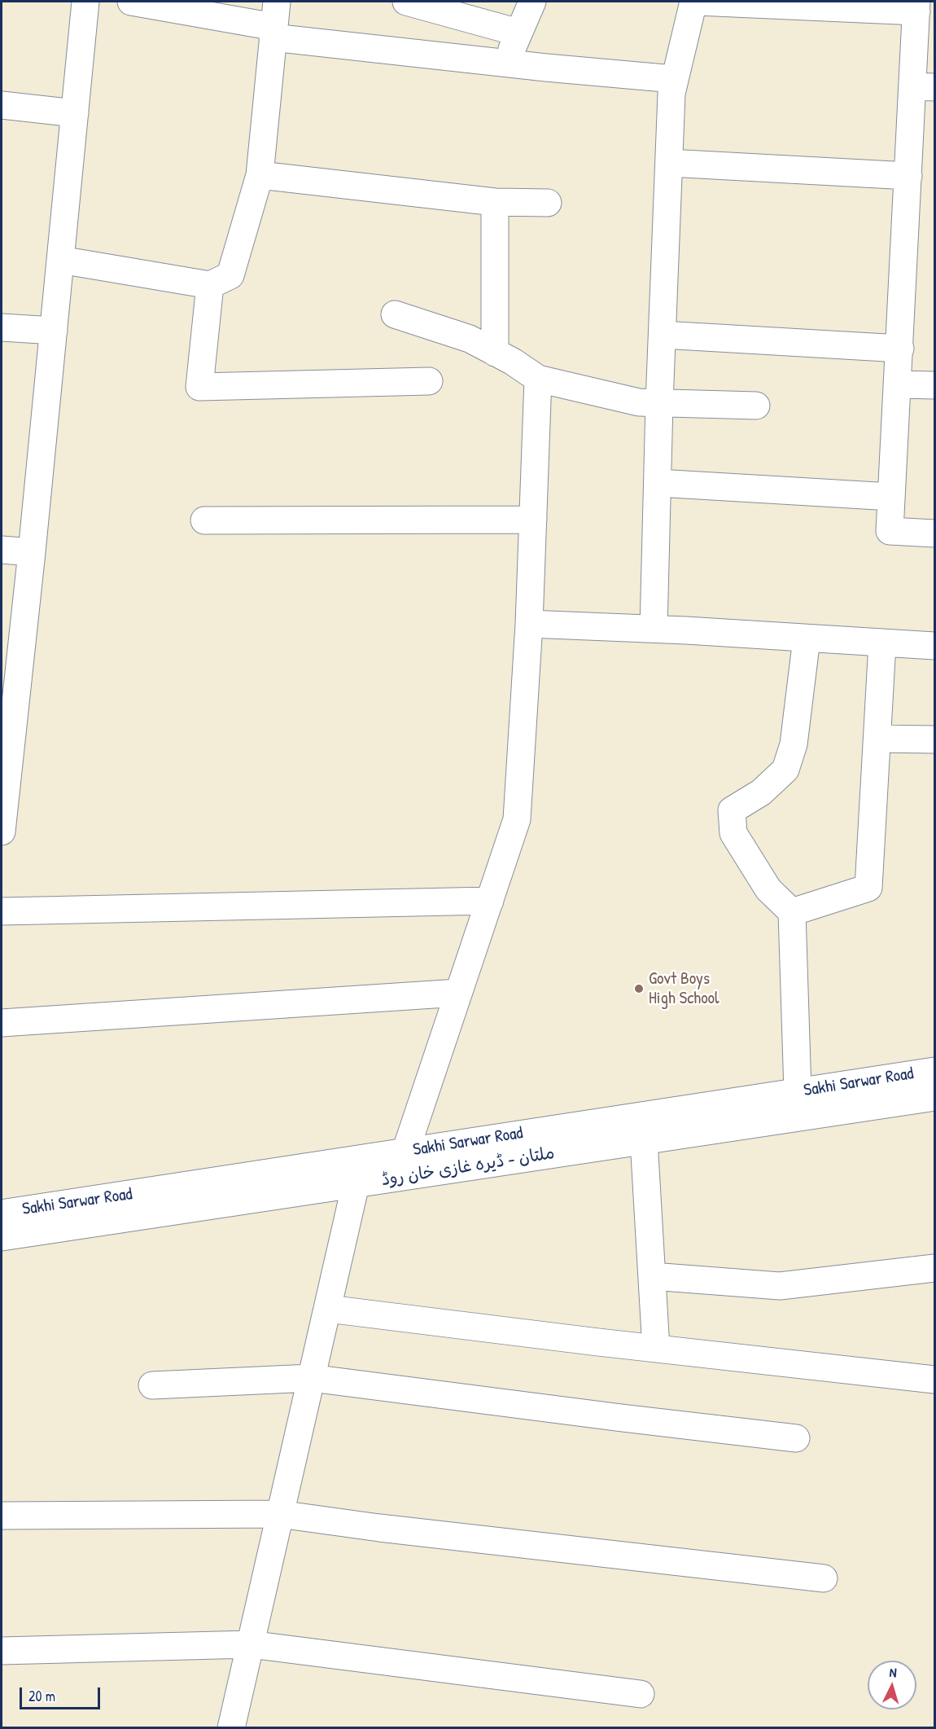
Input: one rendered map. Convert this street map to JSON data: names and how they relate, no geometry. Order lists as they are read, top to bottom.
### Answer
{
  "streets": {
    "main road": ["Sakhi Sarwar Road", "ملتان - ڈیرہ غازی خان روڈ"]
  },
  "crossings": [
    ["Sakhi Sarwar Road", "ملتان - ڈیرہ غازی خان روڈ"]
  ],
  "places": ["Govt Boys High School"],
  "scale_bar": "20 m",
  "north": "top"
}
